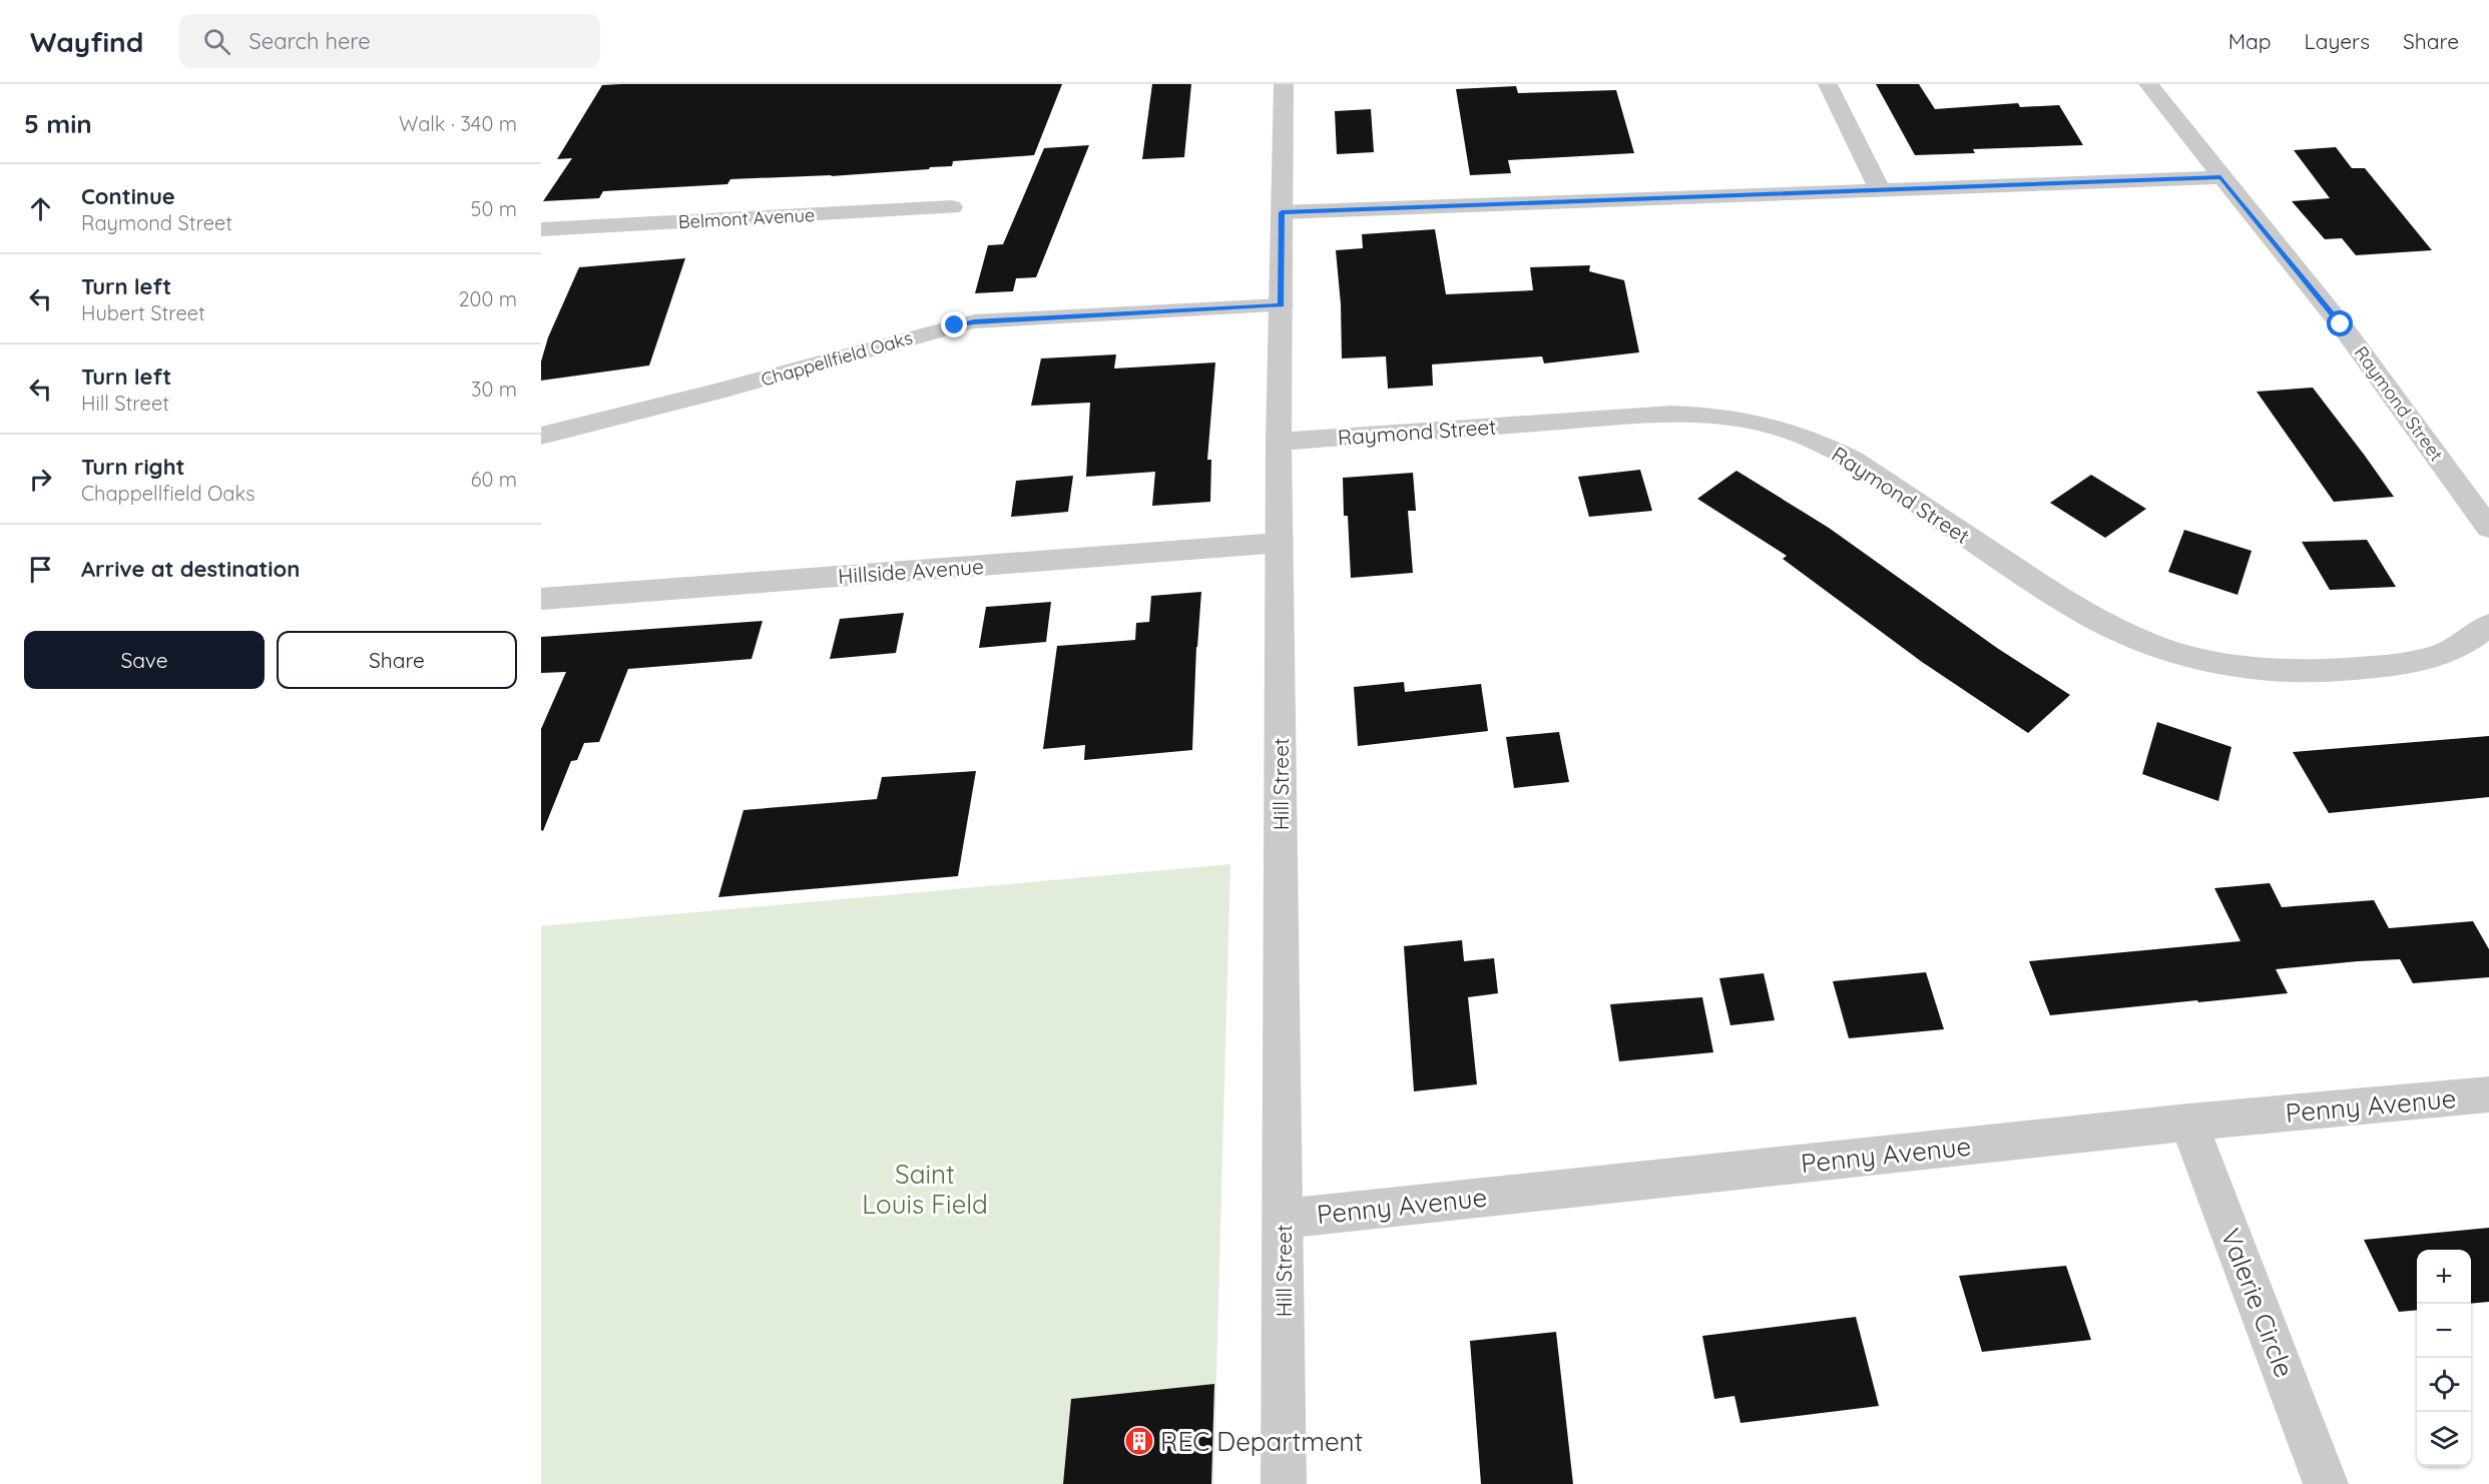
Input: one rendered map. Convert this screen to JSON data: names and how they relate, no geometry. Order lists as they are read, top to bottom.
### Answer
{
  "streets": {
    "street": [
      "Belmont Avenue",
      "Chappellfield Oaks",
      "Raymond Street",
      "Hillside Avenue",
      "Hill Street",
      "Penny Avenue",
      "Valerie Circle"
    ]
  },
  "crossings": [
    ["Chappellfield Oaks", "Hill Street"],
    ["Raymond Street", "Hill Street"],
    ["Hillside Avenue", "Hill Street"],
    ["Hill Street", "Penny Avenue"],
    ["Penny Avenue", "Valerie Circle"]
  ],
  "parks": ["Saint Louis Field"],
  "places": {
    "building": ["REC Department"]
  },
  "page": {
    "header": "Wayfind",
    "search": "Search here",
    "nav": ["Map", "Layers", "Share"],
    "heading": ["5 min", "Walk · 340 m"],
    "list": [
      ["Continue", "Raymond Street", "50 m"],
      ["Turn left", "Hubert Street", "200 m"],
      ["Turn left", "Hill Street", "30 m"],
      ["Turn right", "Chappellfield Oaks", "60 m"],
      "Arrive at destination"
    ],
    "buttons": ["Save", "Share"],
    "map_buttons": ["+", "−"]
  }
}
